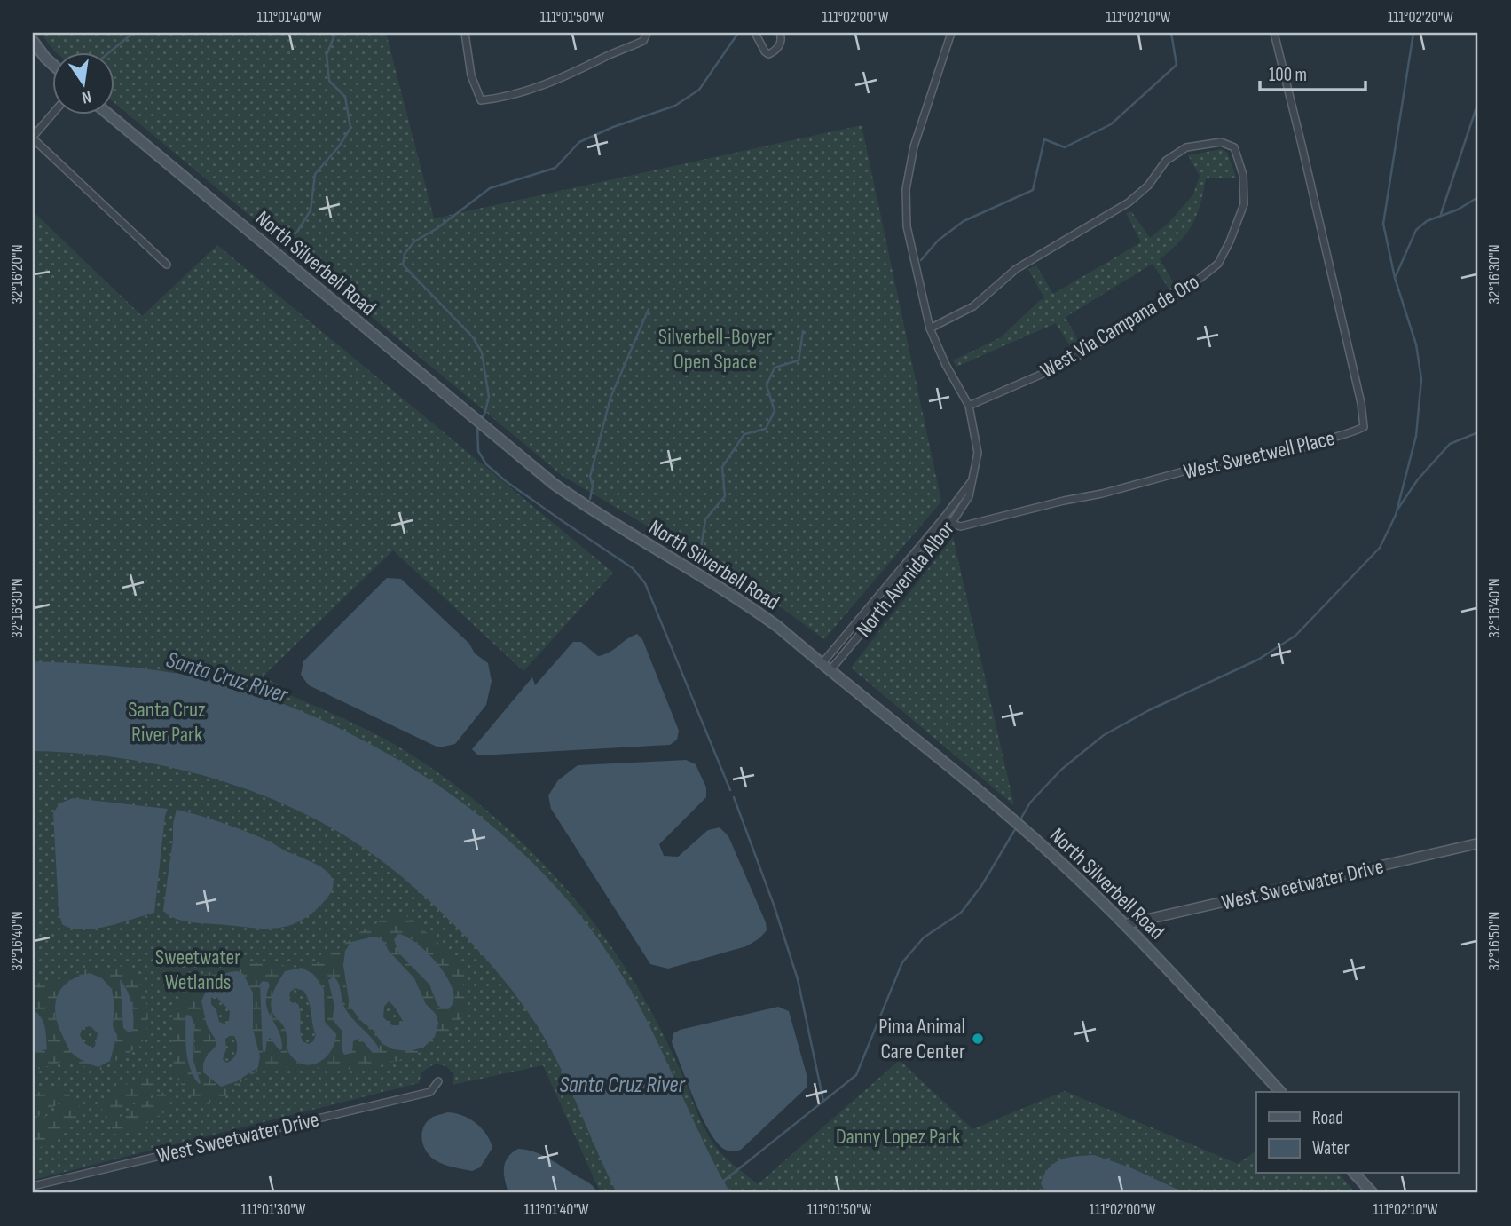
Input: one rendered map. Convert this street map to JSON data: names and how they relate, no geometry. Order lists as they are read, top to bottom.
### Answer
{
  "streets": {
    "main road": ["North Silverbell Road"],
    "street": [
      "West Via Campana de Oro",
      "West Sweetwell Place",
      "North Avenida Albor",
      "West Sweetwater Drive"
    ]
  },
  "crossings": [
    ["North Silverbell Road", "North Avenida Albor"],
    ["North Silverbell Road", "West Sweetwater Drive"],
    ["West Via Campana de Oro", "North Avenida Albor"],
    ["West Sweetwell Place", "North Avenida Albor"]
  ],
  "water": ["Santa Cruz River"],
  "parks": [
    "Silverbell-Boyer Open Space",
    "Santa Cruz River Park",
    "Sweetwater Wetlands",
    "Danny Lopez Park"
  ],
  "places": ["Pima Animal Care Center"],
  "legend": ["Road", "Water"],
  "scale_bar": "100 m",
  "north": "bottom",
  "coordinates": [
    "111°01'40\"W",
    "111°01'50\"W",
    "111°02'00\"W",
    "111°02'10\"W",
    "111°02'20\"W",
    "32°16'30\"N",
    "32°16'20\"N",
    "32°16'40\"N",
    "32°16'50\"N",
    "111°01'30\"W"
  ]
}
